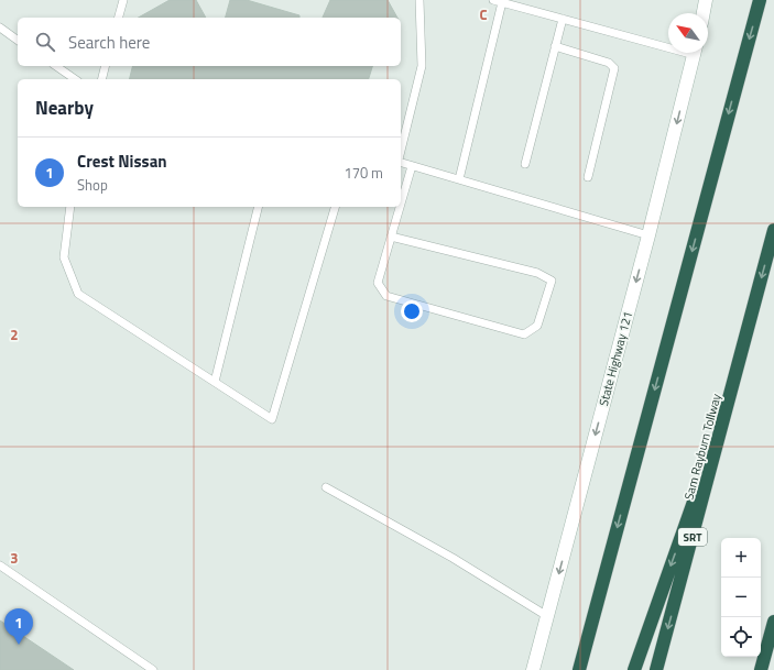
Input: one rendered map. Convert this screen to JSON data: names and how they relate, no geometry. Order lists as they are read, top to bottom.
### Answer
{
  "streets": {
    "highway": ["Sam Rayburn Tollway", "SRT"],
    "main road": ["State Highway 121"]
  },
  "one_way": ["State Highway 121"],
  "north": "top left",
  "page": {
    "search": "Search here",
    "heading": "Nearby",
    "list": [
      {
        "mark": "1",
        "name": "Crest Nissan",
        "note": "Shop",
        "value": "170 m"
      }
    ],
    "map_buttons": ["+", "−"],
    "pins": "1"
  },
  "grid": {
    "columns": ["C"],
    "rows": ["2", "3"]
  }
}
